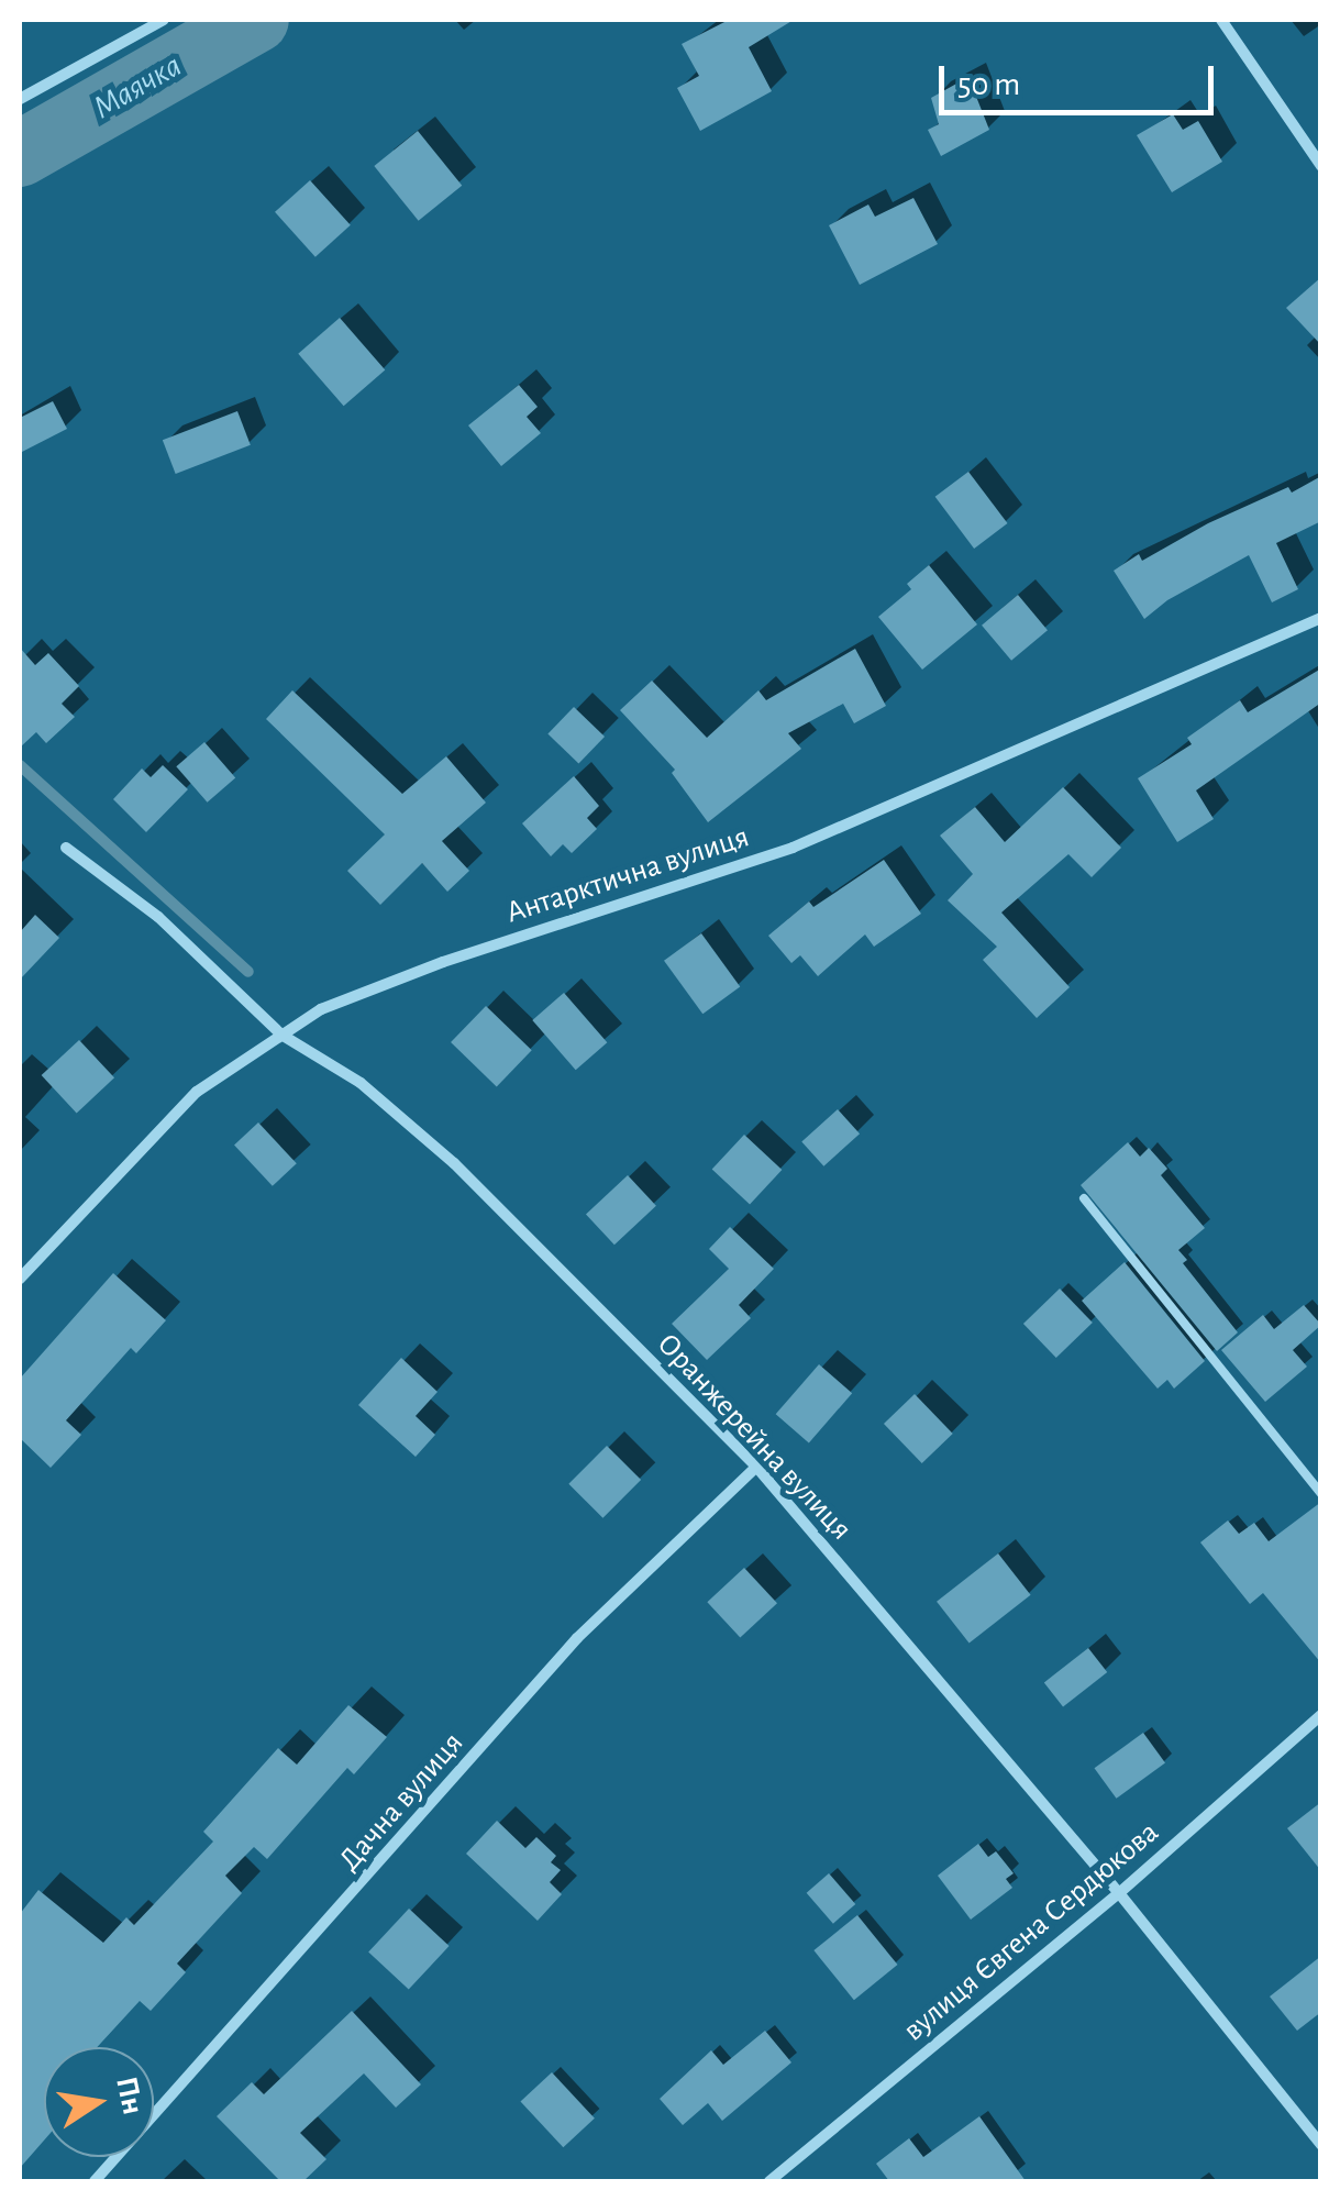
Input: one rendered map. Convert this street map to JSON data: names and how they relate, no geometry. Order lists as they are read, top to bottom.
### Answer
{
  "streets": {
    "street": [
      "Антарктична вулиця",
      "Оранжерейна вулиця",
      "Дачна вулиця",
      "вулиця Євгена Сердюкова"
    ]
  },
  "crossings": [
    ["Антарктична вулиця", "Оранжерейна вулиця"],
    ["Оранжерейна вулиця", "Дачна вулиця"],
    ["Оранжерейна вулиця", "вулиця Євгена Сердюкова"]
  ],
  "water": ["Маячка"],
  "scale_bar": "50 m",
  "north": "right"
}
